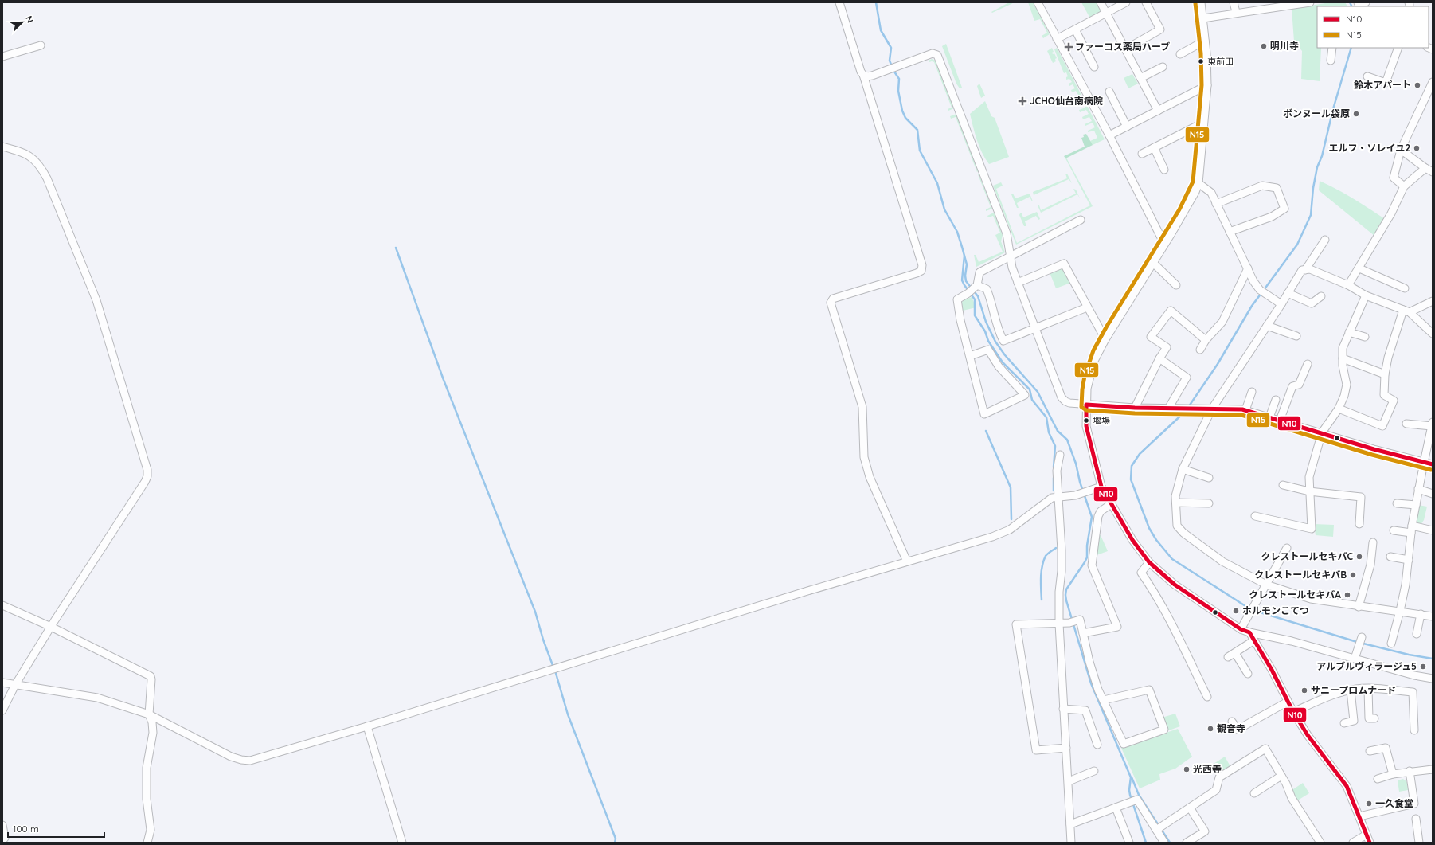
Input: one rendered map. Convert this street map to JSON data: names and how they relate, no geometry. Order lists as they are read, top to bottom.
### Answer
{
  "places": {
    "other": [
      "明川寺",
      "東前田",
      "鈴木アパート",
      "ボンヌール袋原",
      "エルフ・ソレイユ2",
      "堰場",
      "クレストールセキバC",
      "クレストールセキバB",
      "クレストールセキバA",
      "ホルモンこてつ",
      "アルブルヴィラージュ5",
      "サニープロムナード",
      "観音寺",
      "光西寺",
      "一久食堂"
    ],
    "health": ["ファーコス薬局ハーブ", "JCHO仙台南病院"]
  },
  "lines": ["transit line N15", "transit line N10"],
  "legend": ["N10", "N15"],
  "scale_bar": "100 m",
  "north": "top right"
}
